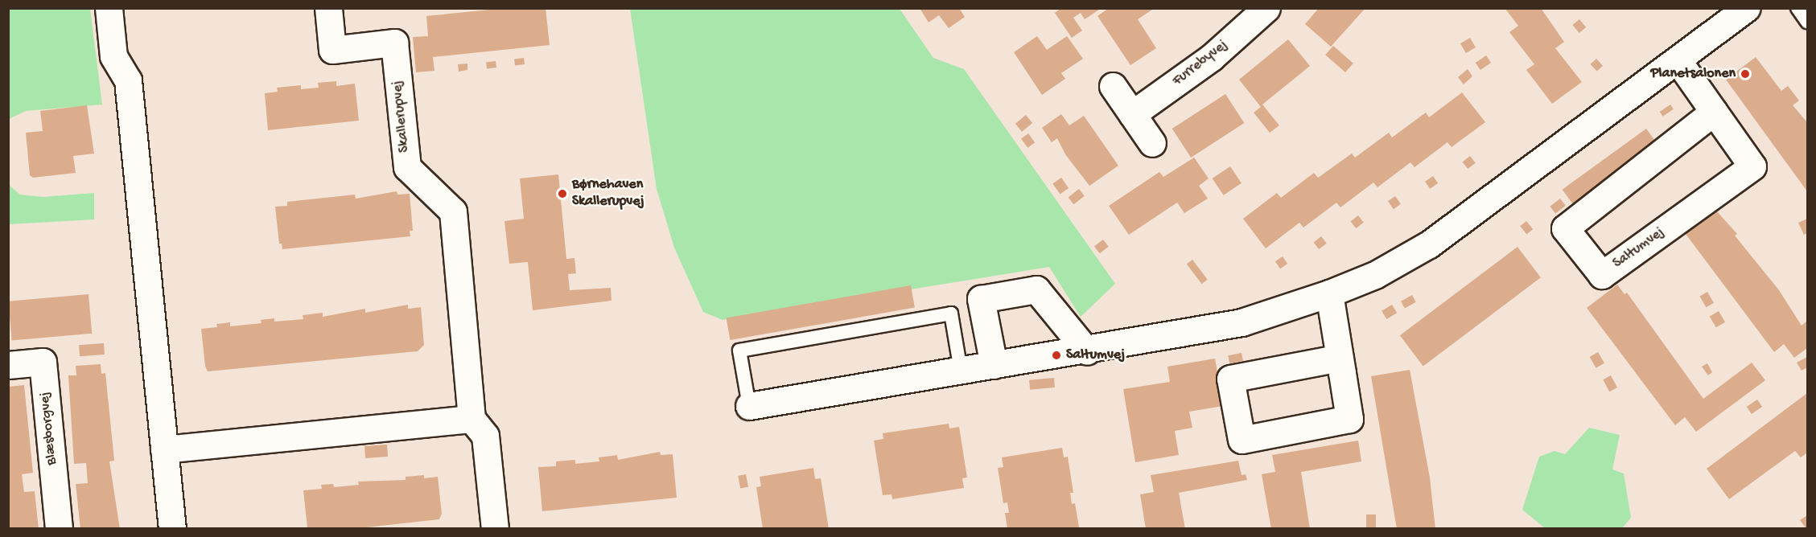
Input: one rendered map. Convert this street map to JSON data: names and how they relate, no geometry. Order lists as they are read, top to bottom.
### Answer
{
  "streets": {
    "street": [
      "Furrebyvej",
      "Skallerupvej",
      "Saltumvej",
      "Blæsborgvej"
    ]
  },
  "places": ["Planetsalonen", "Børnehaven Skallerupvej", "Saltumvej"]
}
